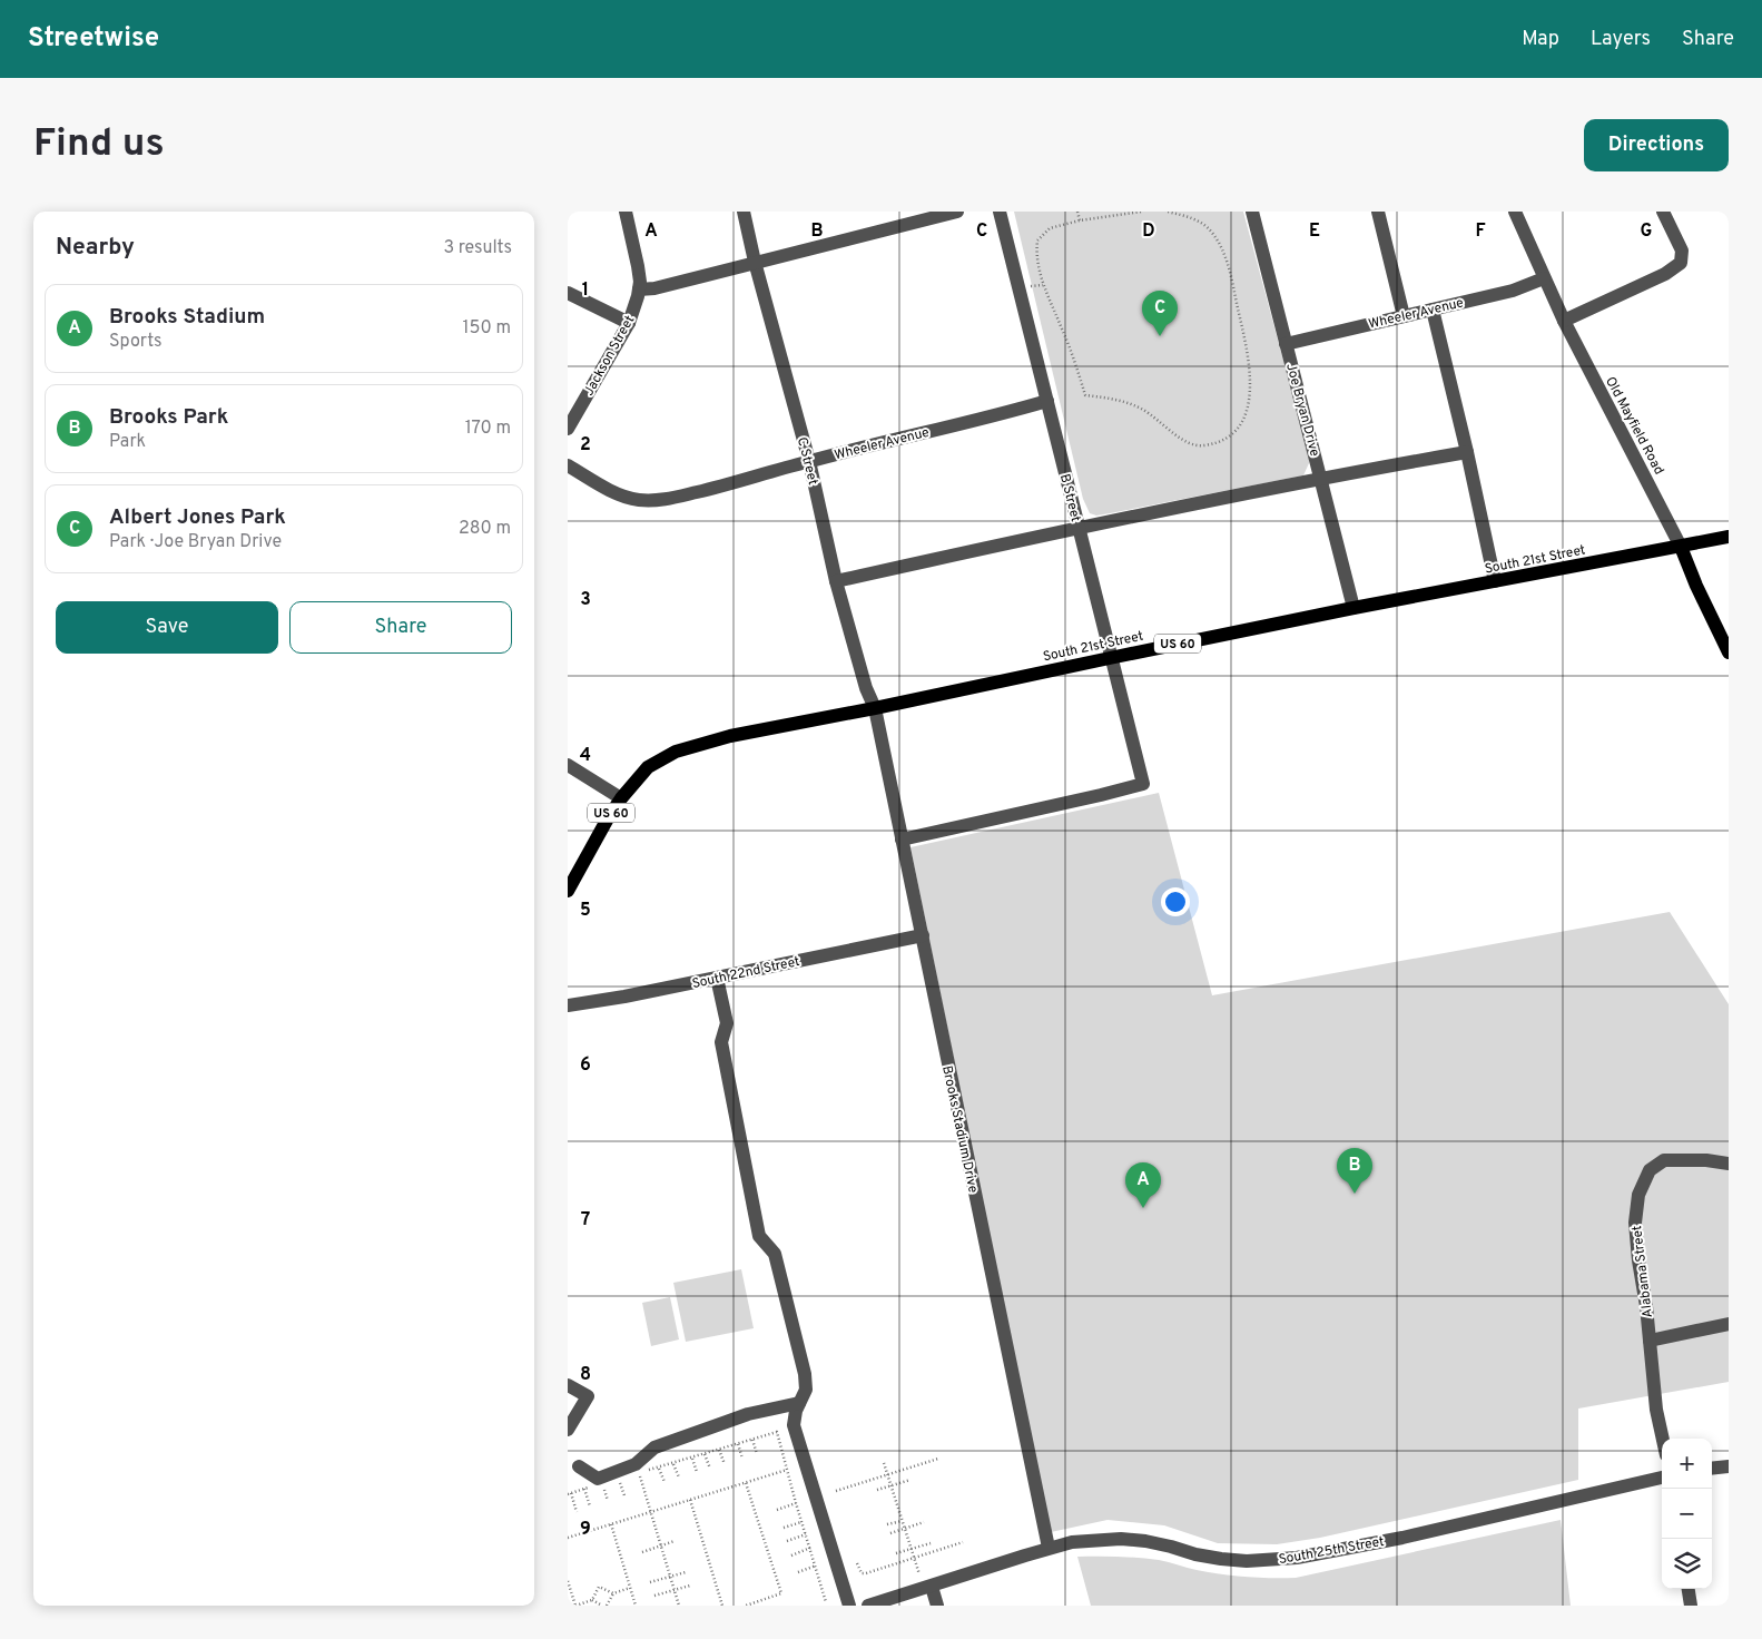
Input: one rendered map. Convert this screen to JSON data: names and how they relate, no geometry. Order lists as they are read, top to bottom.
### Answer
{
  "streets": {
    "main road": ["Old Mayfield Road", "South 21st Street", "US 60"],
    "street": [
      "Wheeler Avenue",
      "Jackson Street",
      "Joe Bryan Drive",
      "C Street",
      "B Street",
      "South 22nd Street",
      "Brooks Stadium Drive",
      "Alabama Street",
      "South 25th Street"
    ]
  },
  "crossings": [
    ["Wheeler Avenue", "Joe Bryan Drive"],
    ["Wheeler Avenue", "Old Mayfield Road"],
    ["Wheeler Avenue", "C Street"],
    ["Wheeler Avenue", "B Street"],
    ["Joe Bryan Drive", "South 21st Street"],
    ["Old Mayfield Road", "South 21st Street"],
    ["Old Mayfield Road", "US 60"],
    ["C Street", "South 21st Street"],
    ["C Street", "Brooks Stadium Drive"],
    ["B Street", "South 21st Street"],
    ["B Street", "Brooks Stadium Drive"],
    ["South 21st Street", "US 60"],
    ["South 21st Street", "Brooks Stadium Drive"],
    ["South 22nd Street", "Brooks Stadium Drive"],
    ["Brooks Stadium Drive", "South 25th Street"]
  ],
  "page": {
    "header": "Streetwise",
    "nav": ["Map", "Layers", "Share"],
    "buttons": [
      "Directions",
      ["Save", "Share"]
    ],
    "title": "Find us",
    "heading": ["Nearby", "3 results"],
    "list": [
      {
        "mark": "A",
        "name": "Brooks Stadium",
        "note": "Sports",
        "value": "150 m"
      },
      {
        "mark": "B",
        "name": "Brooks Park",
        "note": "Park",
        "value": "170 m"
      },
      {
        "mark": "C",
        "name": "Albert Jones Park",
        "note": "Park · Joe Bryan Drive",
        "value": "280 m"
      }
    ],
    "pins": ["C", "B", "A"],
    "map_buttons": ["+", "−"]
  },
  "grid": {
    "columns": [
      "A",
      "B",
      "C",
      "D",
      "E",
      "F",
      "G"
    ],
    "rows": [
      "1",
      "2",
      "3",
      "4",
      "5",
      "6",
      "7",
      "8",
      "9"
    ]
  }
}
